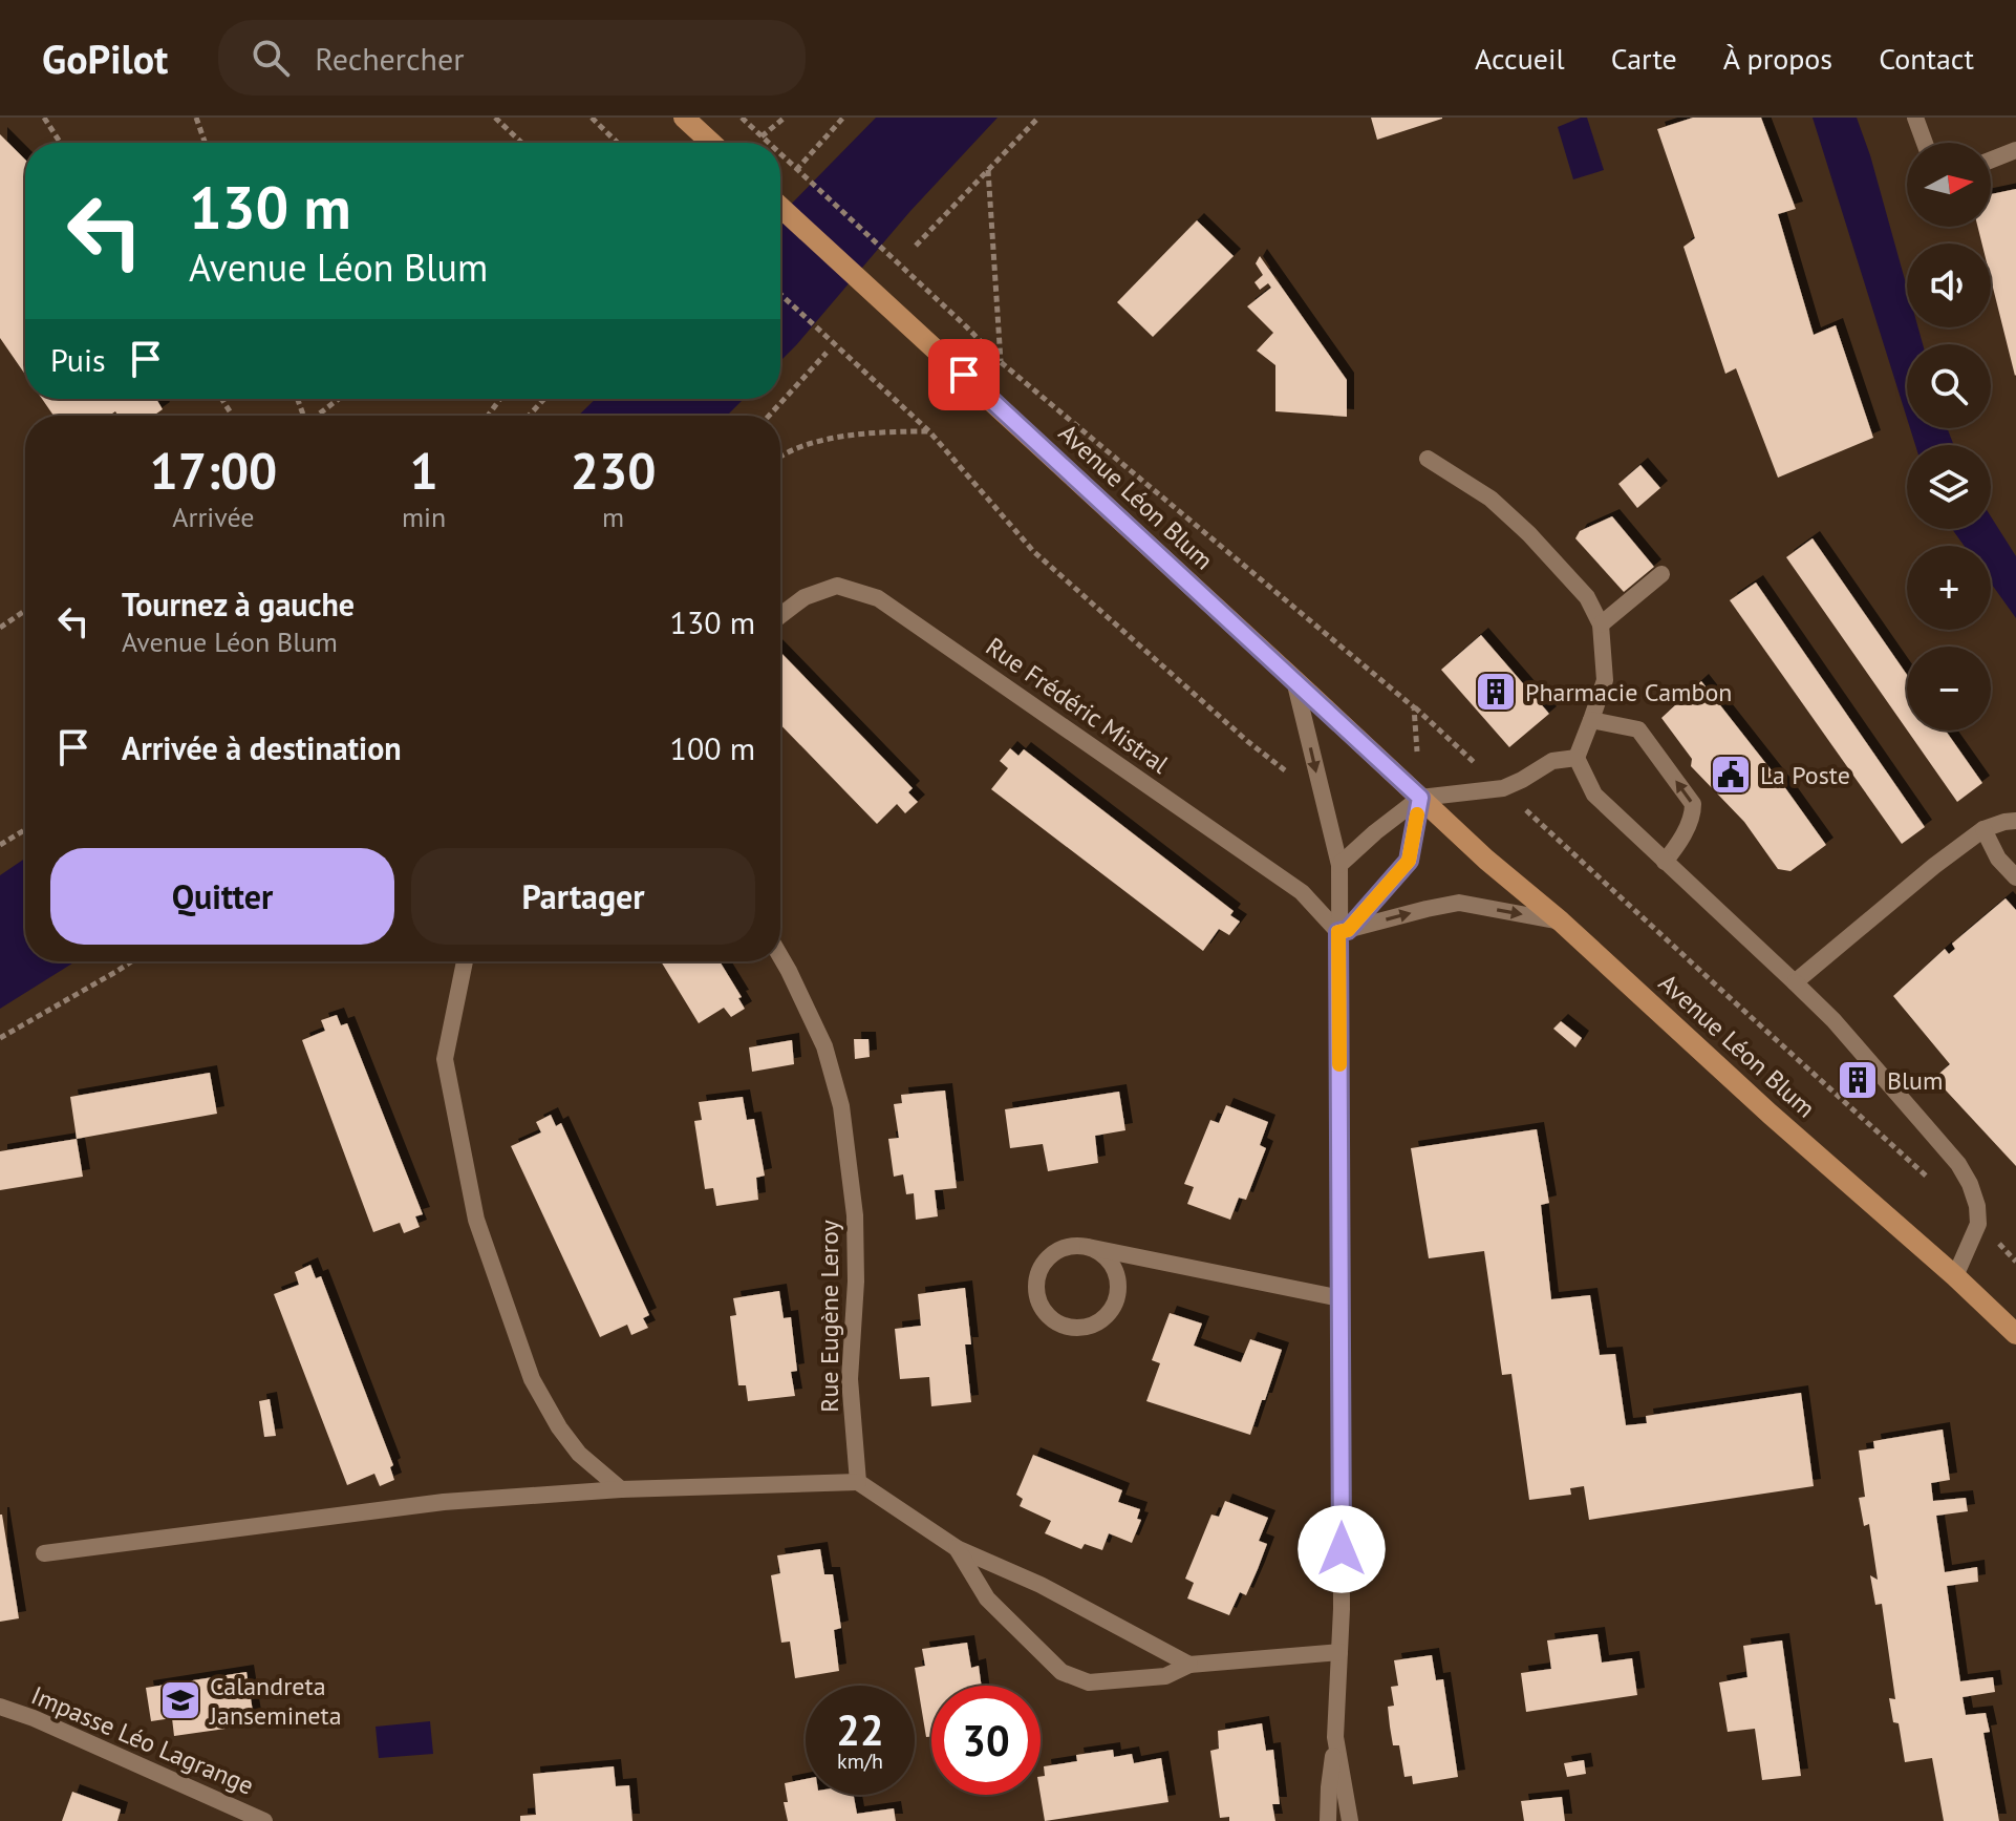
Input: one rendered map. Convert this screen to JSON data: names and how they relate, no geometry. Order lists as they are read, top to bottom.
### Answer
{
  "streets": {
    "main road": ["Avenue Léon Blum"],
    "street": ["Rue Frédéric Mistral", "Rue Eugène Leroy", "Impasse Léo Lagrange"]
  },
  "places": {
    "building": ["Pharmacie Cambon", "Blum"],
    "public building": ["La Poste"],
    "school or university": ["Calandreta Jansemineta"]
  },
  "north": "right",
  "page": {
    "header": "GoPilot",
    "search": "Rechercher",
    "nav": [
      "Accueil",
      "Carte",
      "À propos",
      "Contact"
    ],
    "map_buttons": ["+", "−"],
    "turn": ["130 m", "Avenue Léon Blum"],
    "then": "Puis",
    "eta": [
      "17:00",
      "Arrivée",
      "1",
      "min",
      "230",
      "m"
    ],
    "list": [
      {
        "name": "Tournez à gauche",
        "note": "Avenue Léon Blum",
        "value": "130 m"
      },
      {
        "name": "Arrivée à destination",
        "value": "100 m"
      }
    ],
    "buttons": ["Quitter", "Partager"],
    "speed": "22 km/h",
    "limit": "30"
  }
}
